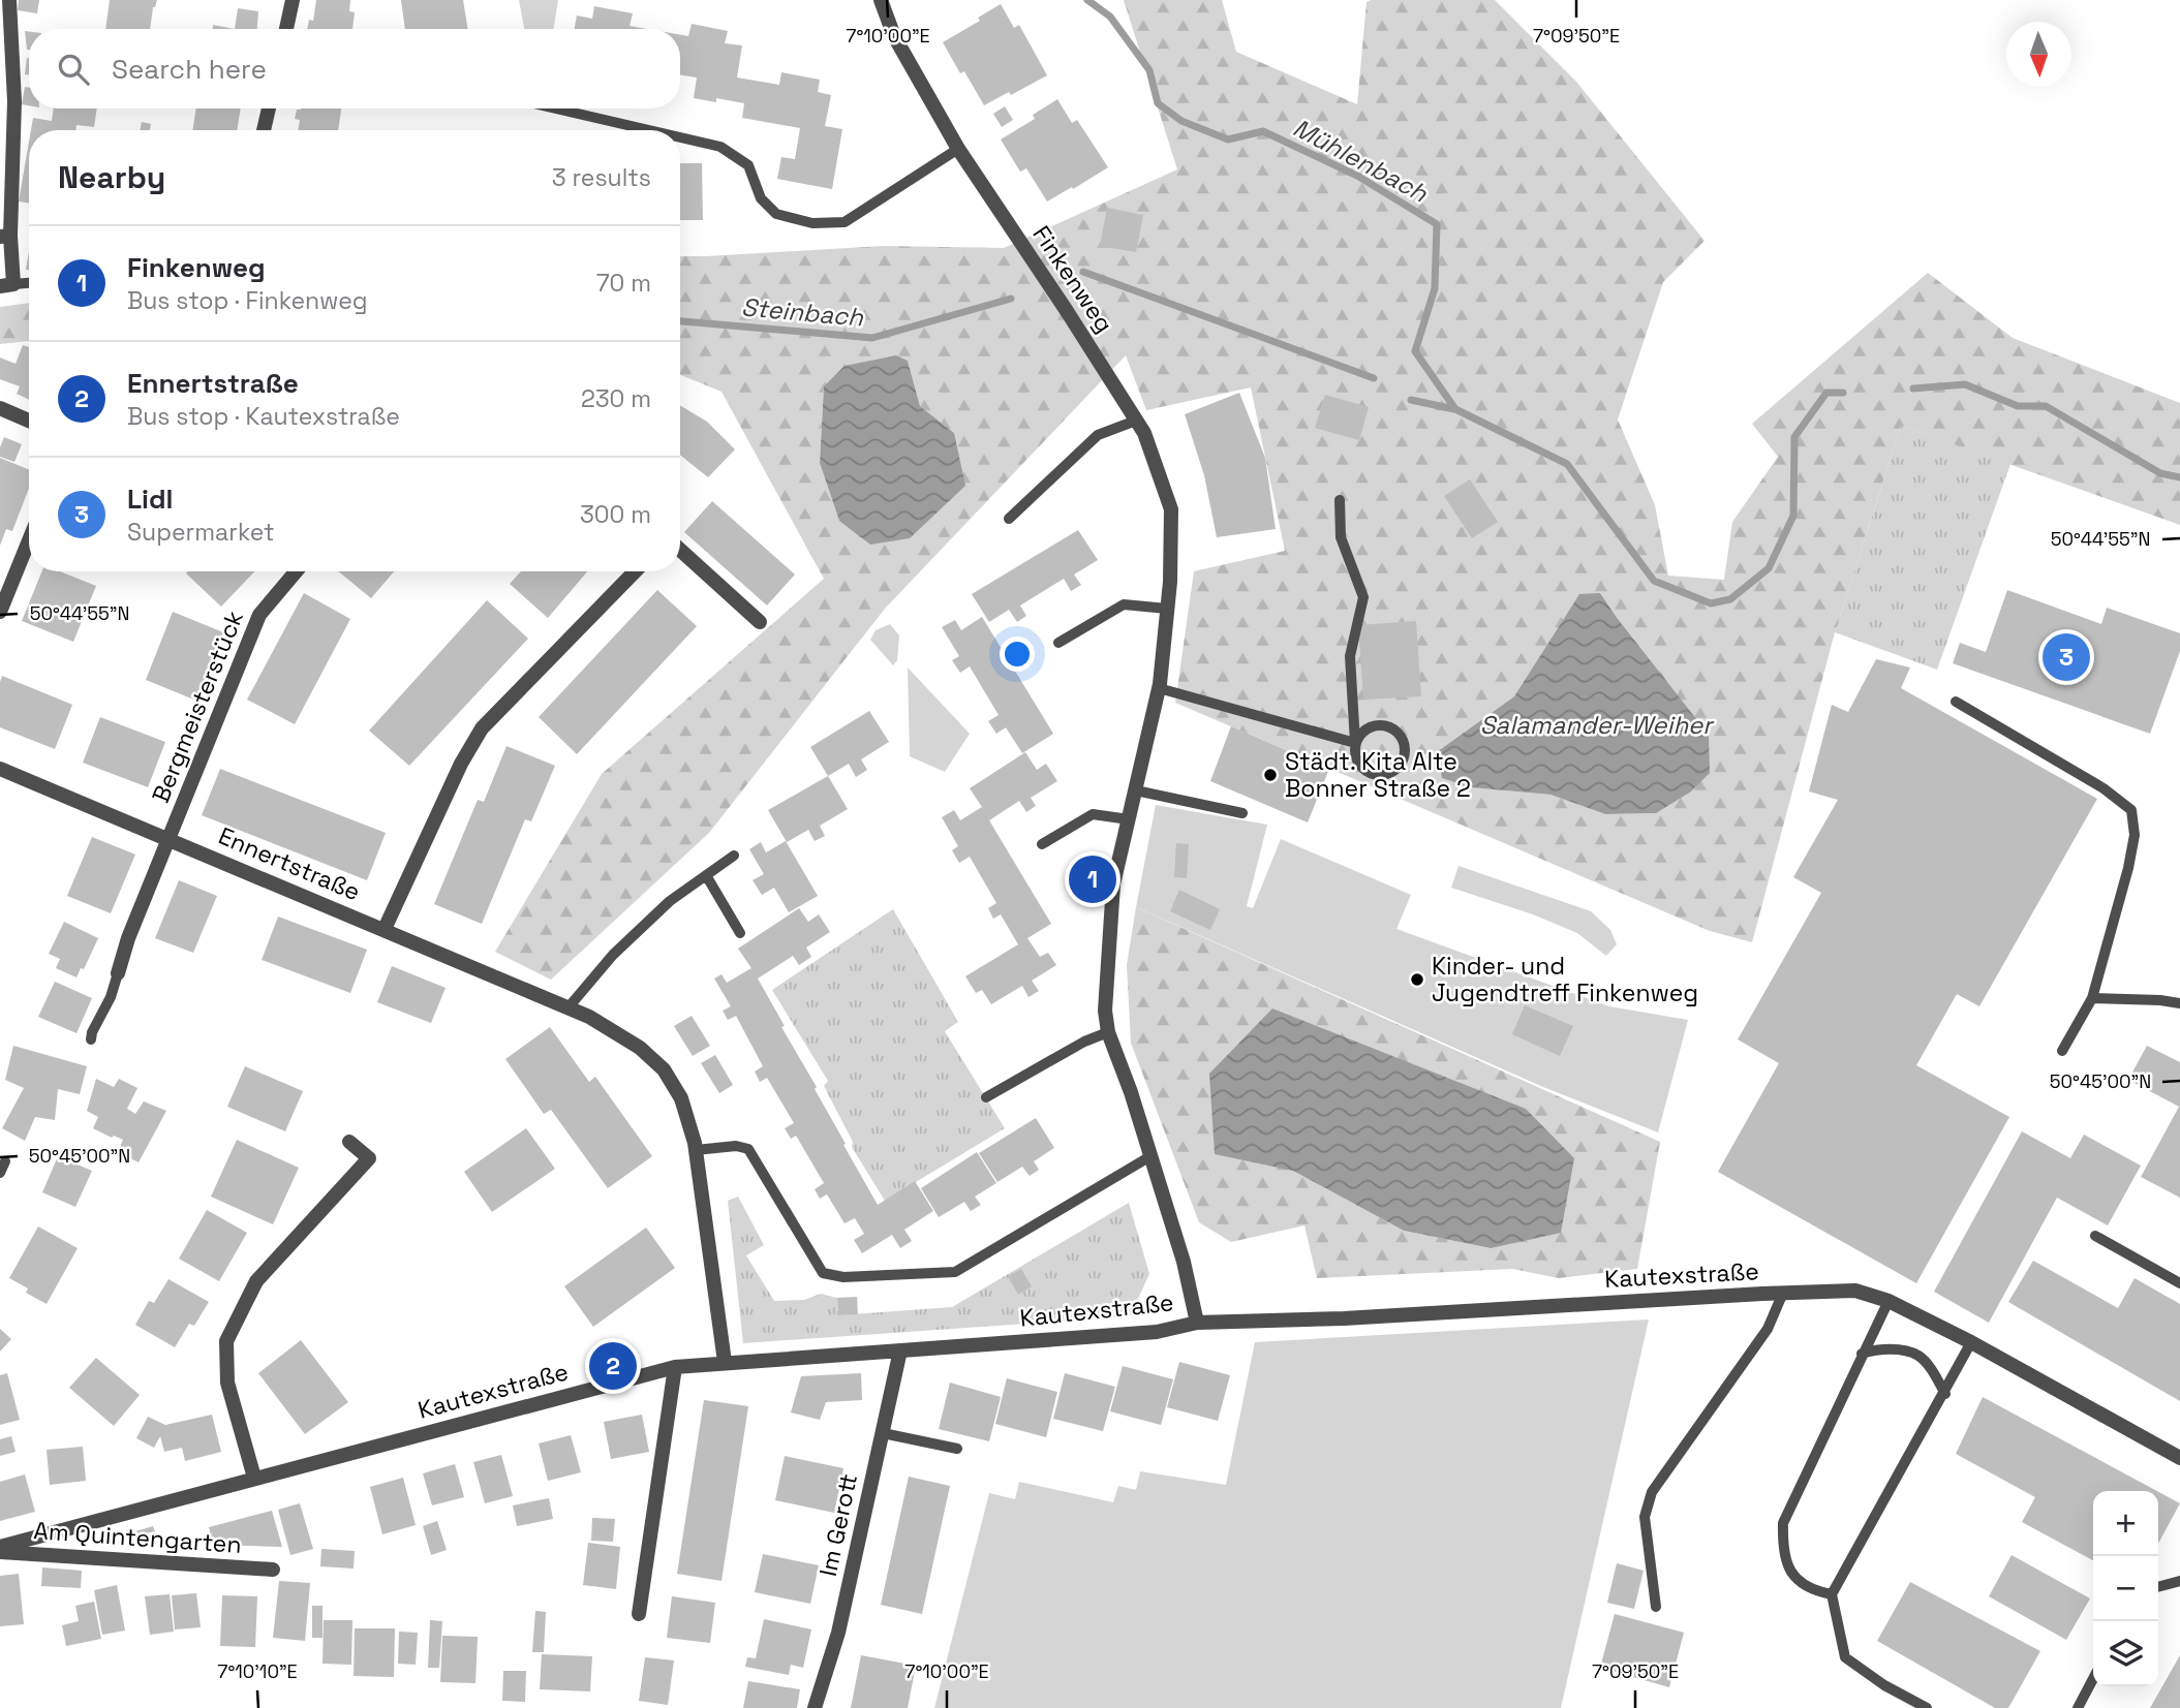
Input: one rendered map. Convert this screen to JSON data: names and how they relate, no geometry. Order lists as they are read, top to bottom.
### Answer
{
  "streets": {
    "street": [
      "Finkenweg",
      "Bergmeisterstück",
      "Ennertstraße",
      "Kautexstraße",
      "Im Gerott",
      "Am Quintengarten"
    ]
  },
  "crossings": [
    ["Finkenweg", "Kautexstraße"],
    ["Bergmeisterstück", "Ennertstraße"],
    ["Ennertstraße", "Kautexstraße"],
    ["Kautexstraße", "Im Gerott"],
    ["Kautexstraße", "Am Quintengarten"]
  ],
  "water": ["Mühlenbach", "Steinbach", "Salamander-Weiher"],
  "places": ["Städt. Kita Alte Bonner Straße 2", "Kinder- und Jugendtreff Finkenweg"],
  "north": "bottom",
  "page": {
    "search": "Search here",
    "heading": ["Nearby", "3 results"],
    "list": [
      {
        "mark": "1",
        "name": "Finkenweg",
        "note": "Bus stop · Finkenweg",
        "value": "70 m"
      },
      {
        "mark": "2",
        "name": "Ennertstraße",
        "note": "Bus stop · Kautexstraße",
        "value": "230 m"
      },
      {
        "mark": "3",
        "name": "Lidl",
        "note": "Supermarket",
        "value": "300 m"
      }
    ],
    "pins": ["3", "1", "2"],
    "map_buttons": ["+", "−"]
  },
  "coordinates": [
    "7°10'00\"E",
    "7°09'50\"E",
    "50°44'55\"N",
    "50°45'00\"N",
    "7°10'10\"E"
  ]
}
